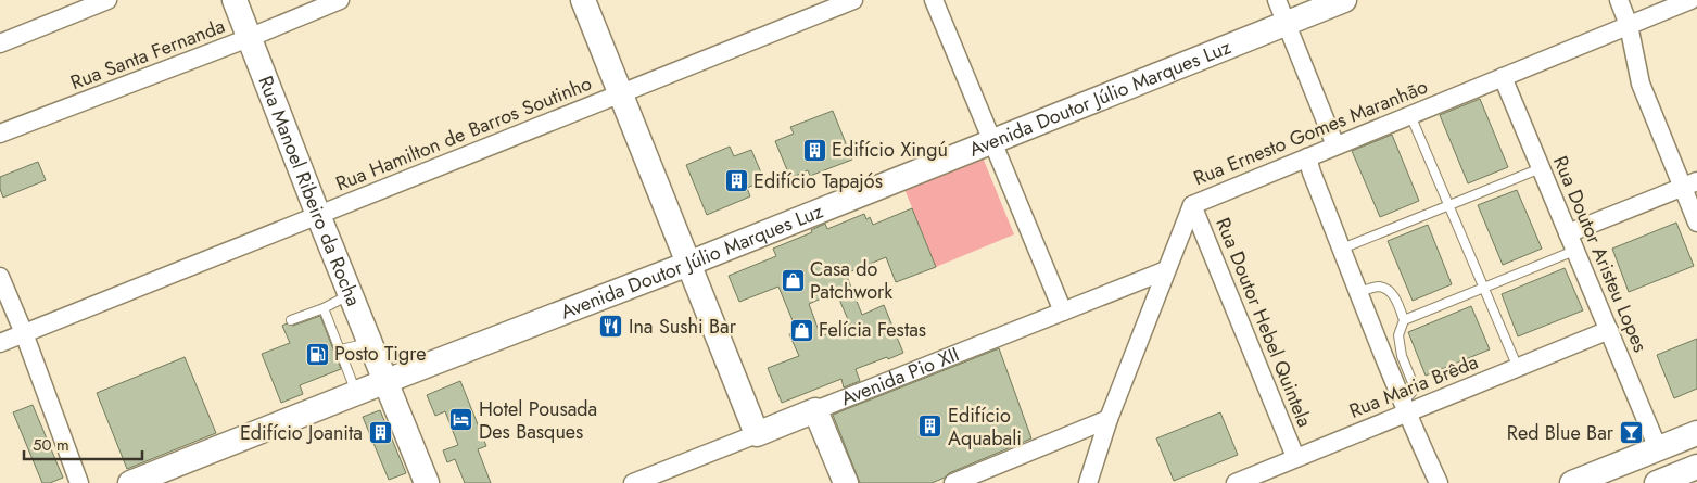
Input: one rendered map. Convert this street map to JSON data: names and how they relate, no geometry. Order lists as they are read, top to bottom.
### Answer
{
  "streets": {
    "street": [
      "Rua Santa Fernanda",
      "Avenida Doutor Júlio Marques Luz",
      "Rua Ernesto Gomes Maranhão",
      "Rua Hamilton de Barros Soutinho",
      "Rua Manoel Ribeiro da Rocha",
      "Rua Doutor Aristeu Lopes",
      "Rua Doutor Hebel Quintela",
      "Avenida Pio XII",
      "Rua Maria Brêda"
    ]
  },
  "crossings": [
    ["Rua Santa Fernanda", "Rua Manoel Ribeiro da Rocha"],
    ["Avenida Doutor Júlio Marques Luz", "Rua Manoel Ribeiro da Rocha"],
    ["Rua Ernesto Gomes Maranhão", "Rua Doutor Aristeu Lopes"],
    ["Rua Ernesto Gomes Maranhão", "Rua Doutor Hebel Quintela"],
    ["Rua Ernesto Gomes Maranhão", "Avenida Pio XII"],
    ["Rua Hamilton de Barros Soutinho", "Rua Manoel Ribeiro da Rocha"],
    ["Rua Doutor Aristeu Lopes", "Rua Maria Brêda"],
    ["Rua Doutor Hebel Quintela", "Rua Maria Brêda"]
  ],
  "places": {
    "building": [
      "Edifício Xingú",
      "Edifício Tapajós",
      "Edifício Aquabali",
      "Edifício Joanita"
    ],
    "shop": ["Casa do Patchwork", "Felícia Festas"],
    "restaurant": ["Ina Sushi Bar"],
    "fuel station": ["Posto Tigre"],
    "hotel": ["Hotel Pousada Des Basques"],
    "bar": ["Red Blue Bar"]
  },
  "scale_bar": "50 m"
}
